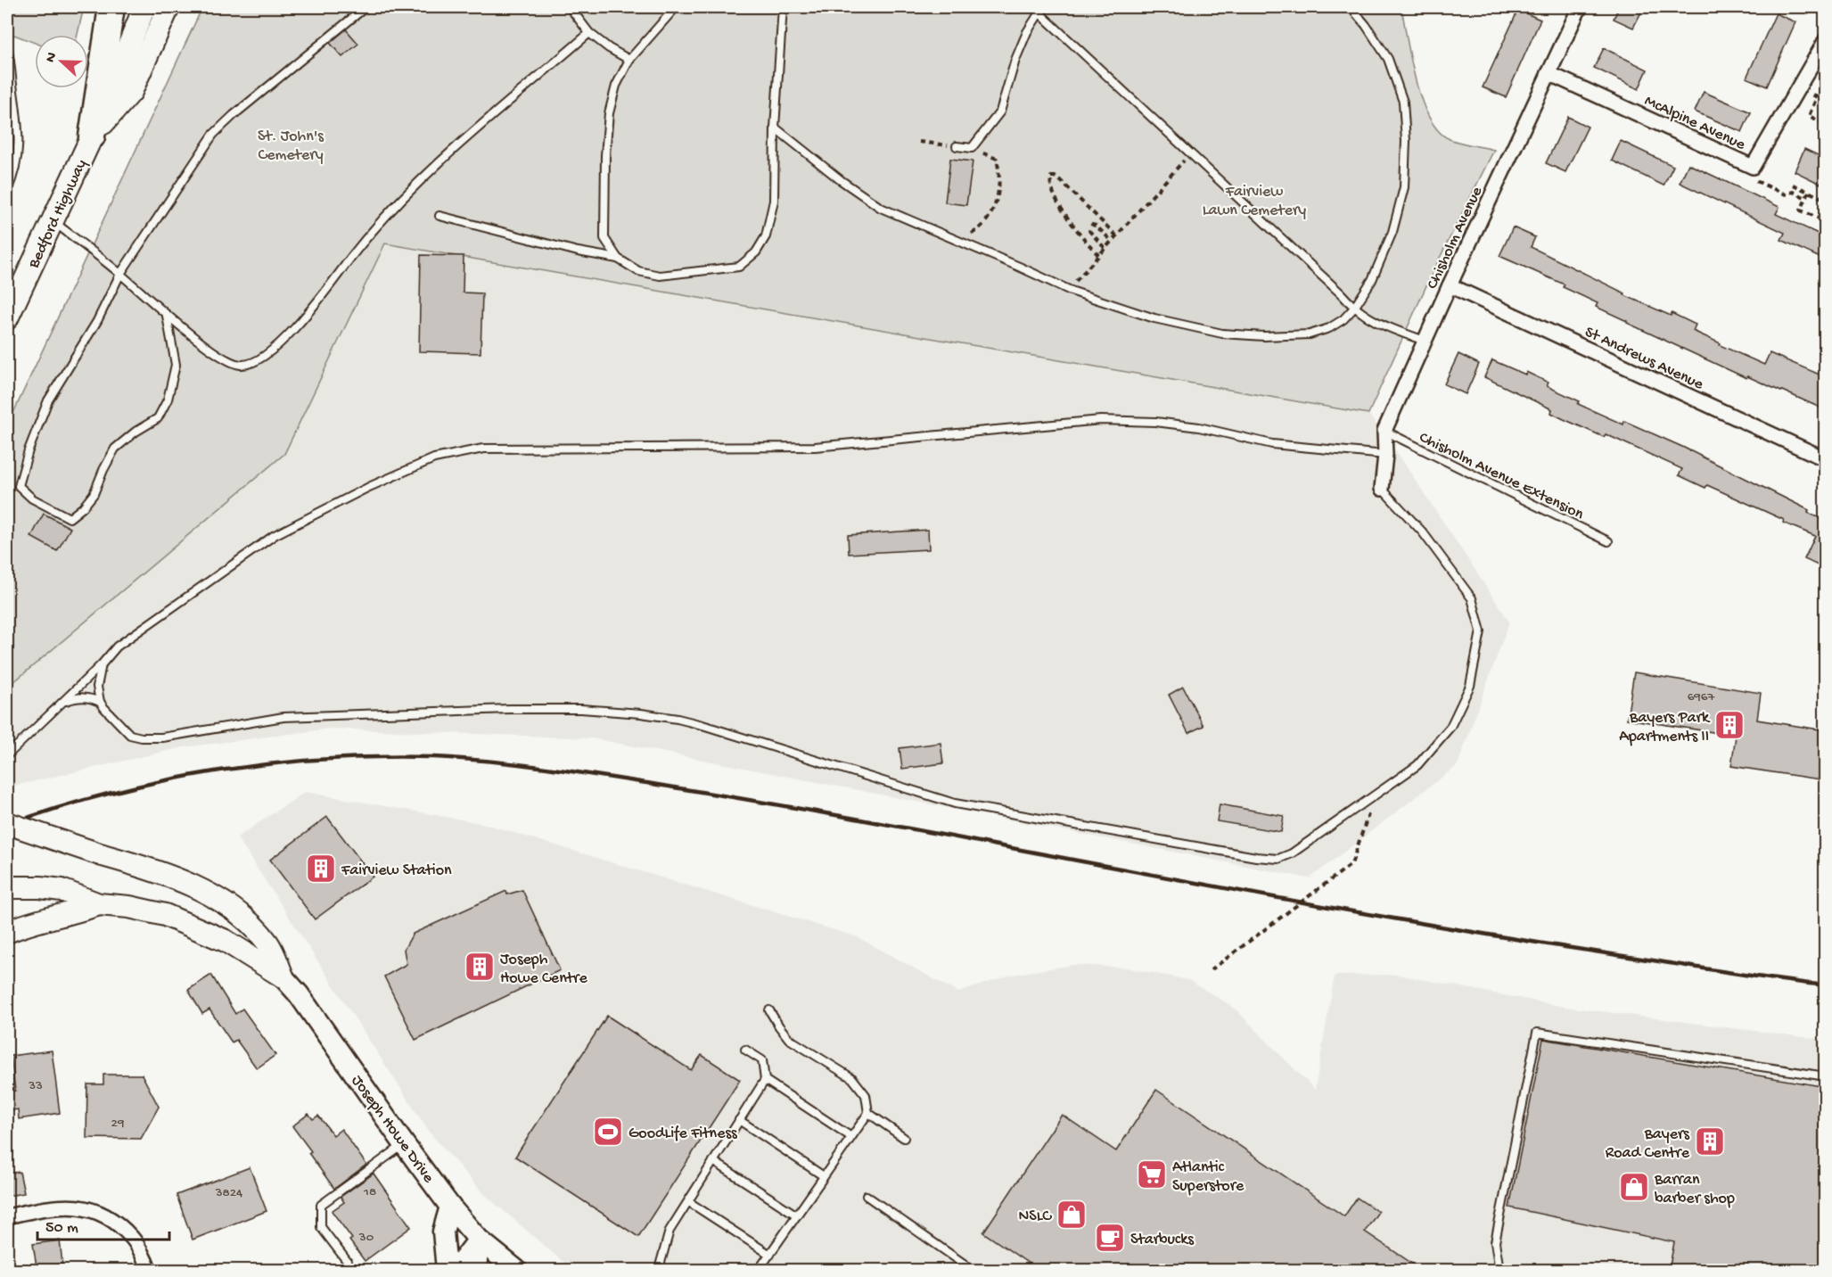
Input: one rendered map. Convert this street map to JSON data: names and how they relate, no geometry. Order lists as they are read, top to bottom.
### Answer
{
  "streets": {
    "main road": ["Bedford Highway", "Joseph Howe Drive"],
    "street": ["McAlpine Avenue", "Chisholm Avenue", "St Andrews Avenue"],
    "lane": ["Chisholm Avenue Extension"]
  },
  "crossings": [
    ["McAlpine Avenue", "Chisholm Avenue"],
    ["Chisholm Avenue", "St Andrews Avenue"],
    ["Chisholm Avenue", "Chisholm Avenue Extension"]
  ],
  "parks": ["St. John's Cemetery", "Fairview Lawn Cemetery"],
  "places": {
    "building": [
      "Bayers Park Apartments II",
      "Fairview Station",
      "Joseph Howe Centre",
      "Bayers Road Centre"
    ],
    "sports": ["GoodLife Fitness"],
    "supermarket": ["Atlantic Superstore"],
    "shop": ["Barran barber shop", "NSLC"],
    "cafe": ["Starbucks"]
  },
  "house_numbers": [
    "6967",
    "33",
    "29",
    "18",
    "3824",
    "30"
  ],
  "scale_bar": "50 m",
  "north": "left"
}
